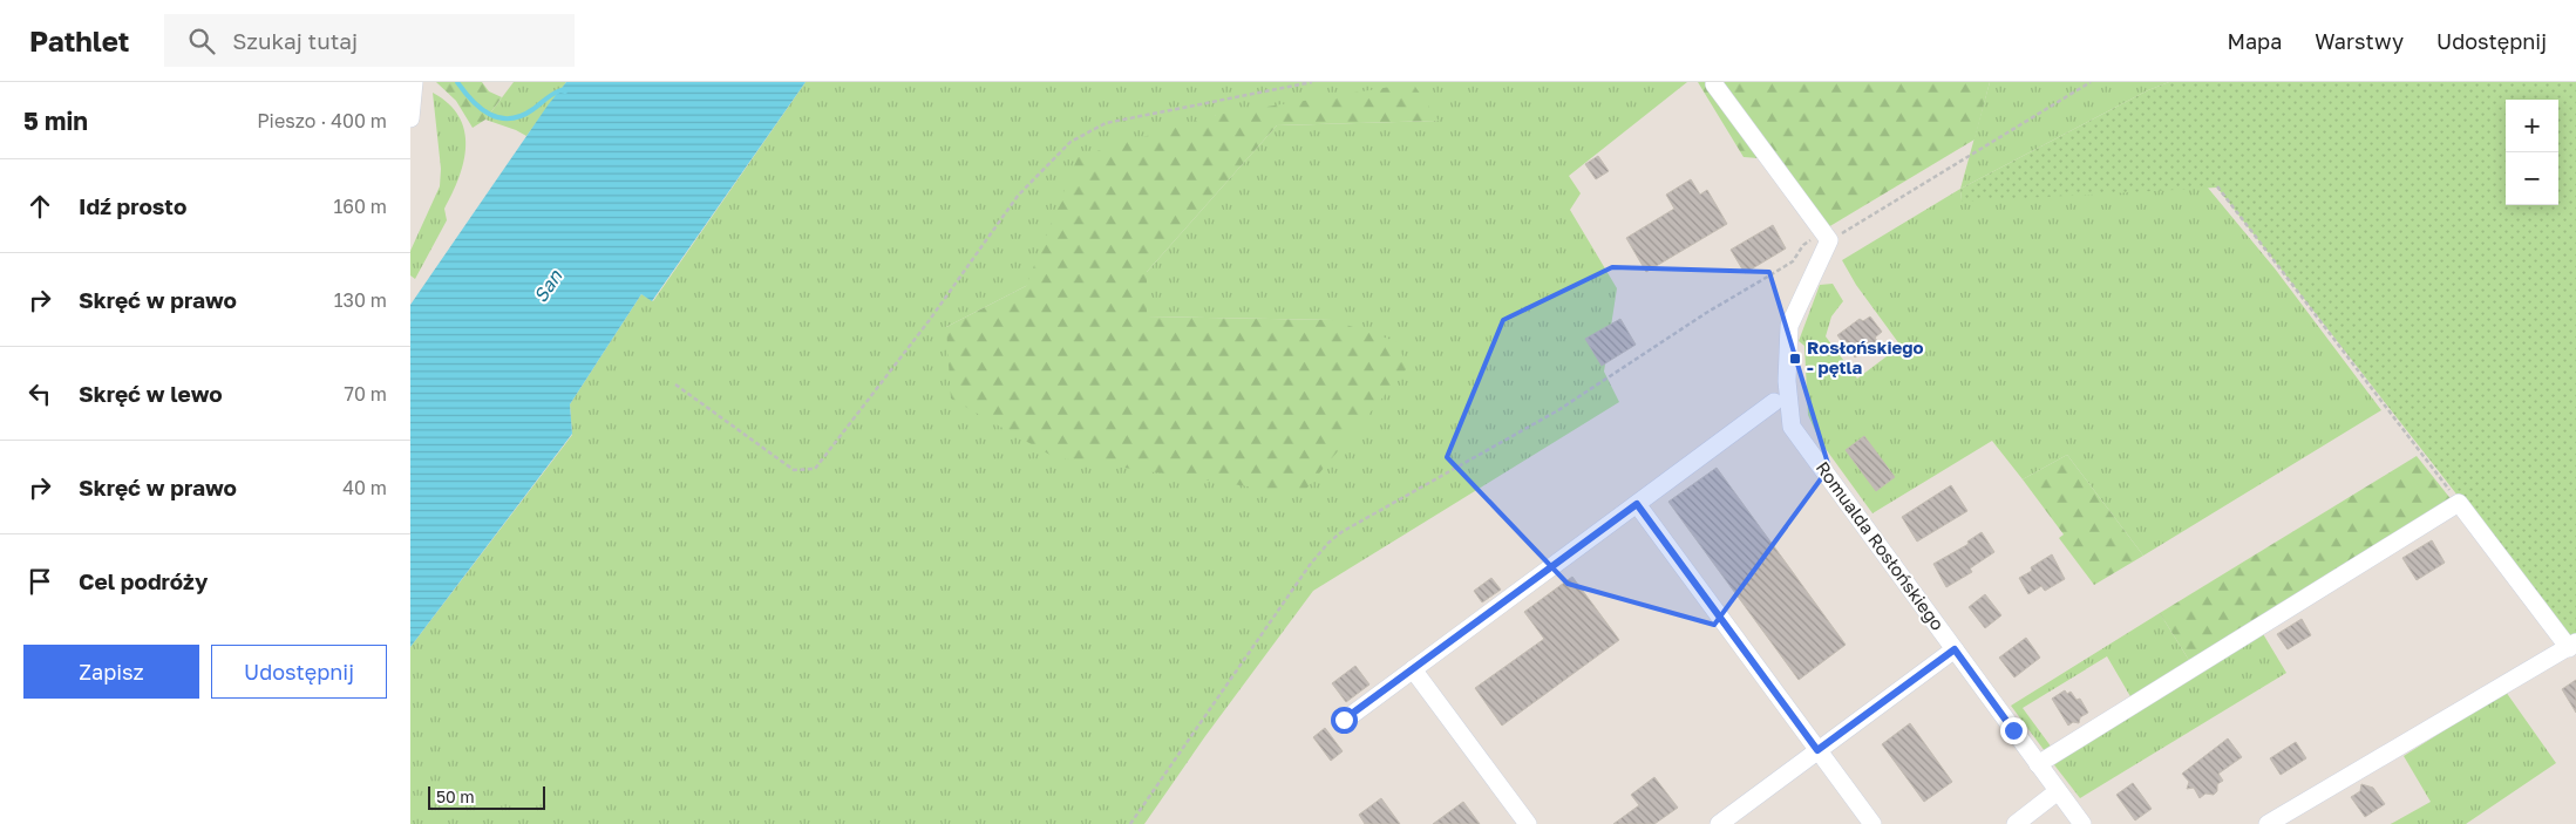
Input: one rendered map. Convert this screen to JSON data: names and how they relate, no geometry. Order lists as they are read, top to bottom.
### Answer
{
  "streets": {
    "street": ["Romualda Rosłońskiego"]
  },
  "water": ["San"],
  "places": {
    "transit": ["Rosłońskiego - pętla"]
  },
  "scale_bar": "50 m",
  "page": {
    "header": "Pathlet",
    "search": "Szukaj tutaj",
    "nav": ["Mapa", "Warstwy", "Udostępnij"],
    "heading": ["5 min", "Pieszo · 400 m"],
    "map_buttons": ["+", "−"],
    "list": [
      ["Idź prosto", "160 m"],
      ["Skręć w prawo", "130 m"],
      ["Skręć w lewo", "70 m"],
      ["Skręć w prawo", "40 m"],
      "Cel podróży"
    ],
    "buttons": ["Zapisz", "Udostępnij"],
    "scale": "50 m"
  }
}
